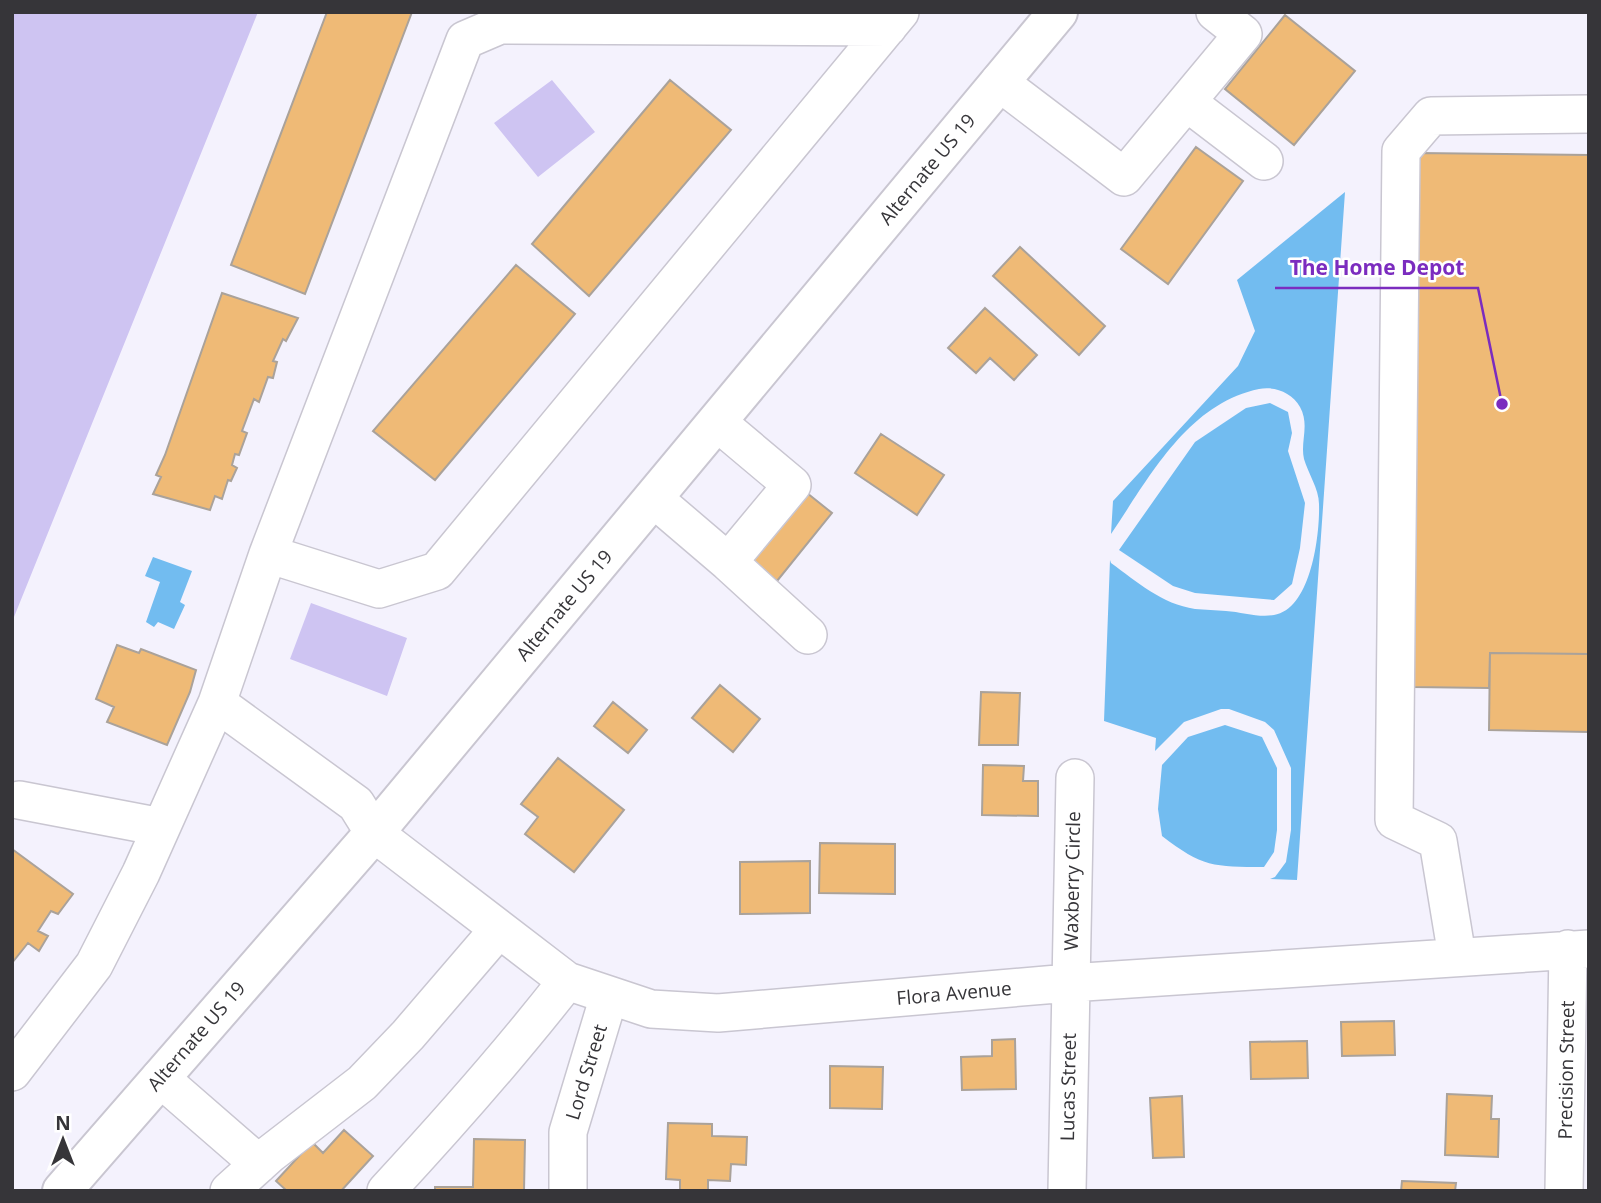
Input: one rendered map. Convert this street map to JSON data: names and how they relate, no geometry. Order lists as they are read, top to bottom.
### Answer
{
  "streets": {
    "main road": ["Alternate US 19"],
    "street": [
      "Waxberry Circle",
      "Flora Avenue",
      "Precision Street",
      "Lord Street",
      "Lucas Street"
    ]
  },
  "crossings": [
    ["Alternate US 19", "Flora Avenue"],
    ["Waxberry Circle", "Flora Avenue"],
    ["Waxberry Circle", "Lucas Street"],
    ["Flora Avenue", "Precision Street"],
    ["Flora Avenue", "Lord Street"],
    ["Flora Avenue", "Lucas Street"]
  ],
  "places": ["The Home Depot"],
  "north": "top"
}
